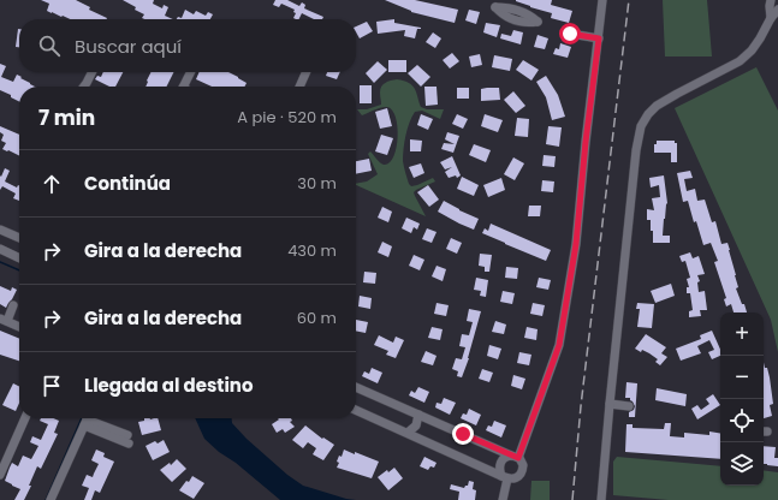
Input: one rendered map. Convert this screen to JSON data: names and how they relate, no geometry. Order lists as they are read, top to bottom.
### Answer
{
  "page": {
    "search": "Buscar aquí",
    "heading": ["7 min", "A pie · 520 m"],
    "list": [
      ["Continúa", "30 m"],
      ["Gira a la derecha", "430 m"],
      ["Gira a la derecha", "60 m"],
      "Llegada al destino"
    ],
    "map_buttons": ["+", "−"]
  }
}
